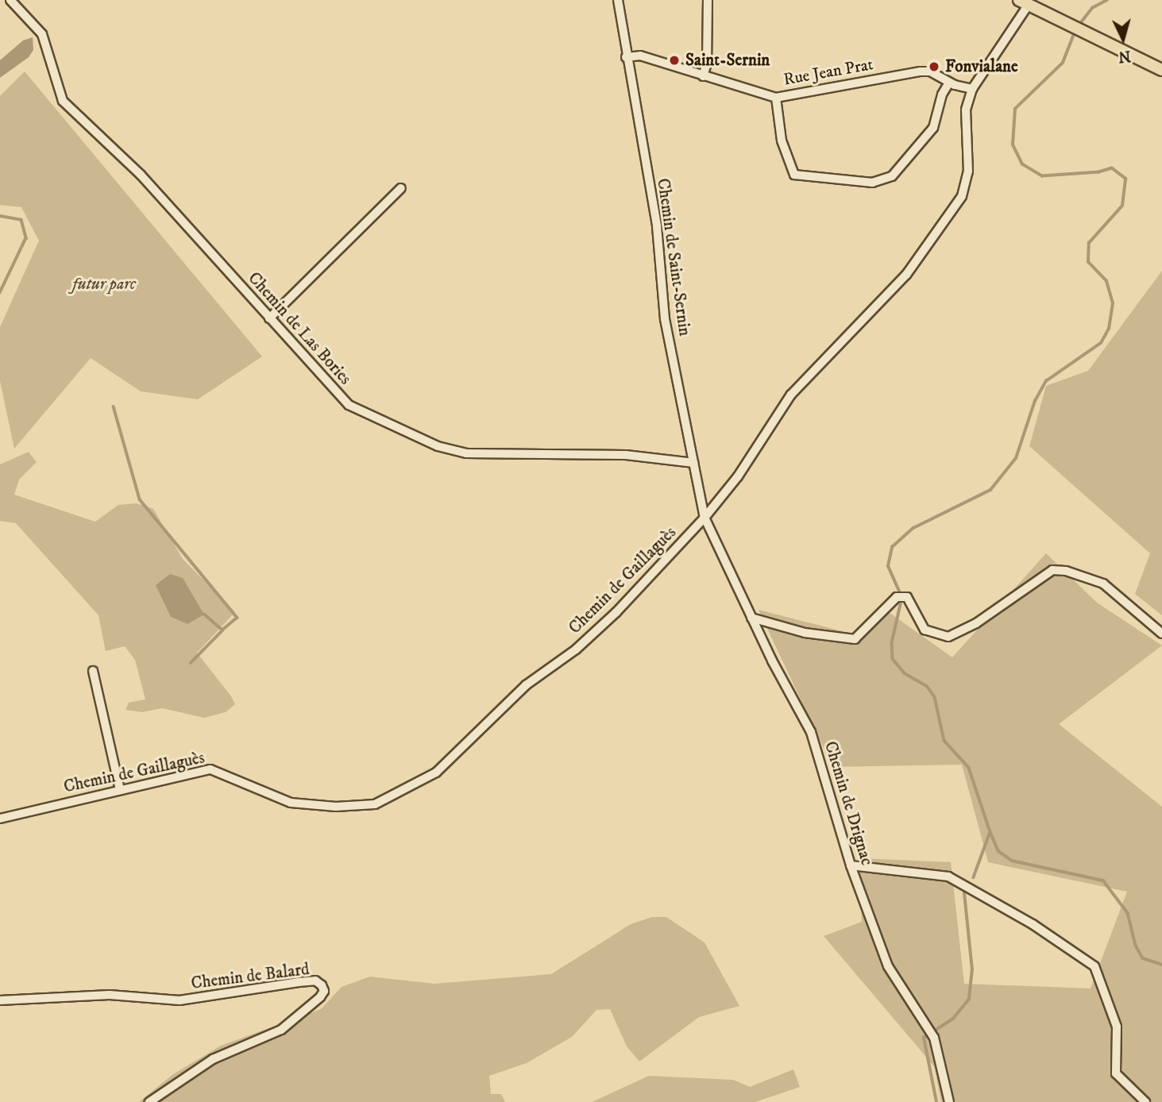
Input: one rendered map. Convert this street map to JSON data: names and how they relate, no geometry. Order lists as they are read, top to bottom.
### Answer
{
  "streets": {
    "street": [
      "Rue Jean Prat",
      "Chemin de Saint-Sernin",
      "Chemin de Las Bories",
      "Chemin de Gaillaguès",
      "Chemin de Drignac",
      "Chemin de Balard"
    ]
  },
  "crossings": [
    ["Rue Jean Prat", "Chemin de Saint-Sernin"],
    ["Rue Jean Prat", "Chemin de Gaillaguès"],
    ["Chemin de Saint-Sernin", "Chemin de Las Bories"],
    ["Chemin de Saint-Sernin", "Chemin de Gaillaguès"],
    ["Chemin de Saint-Sernin", "Chemin de Drignac"],
    ["Chemin de Gaillaguès", "Chemin de Drignac"]
  ],
  "parks": ["futur parc"],
  "places": ["Saint-Sernin", "Fonvialane"],
  "north": "bottom"
}
